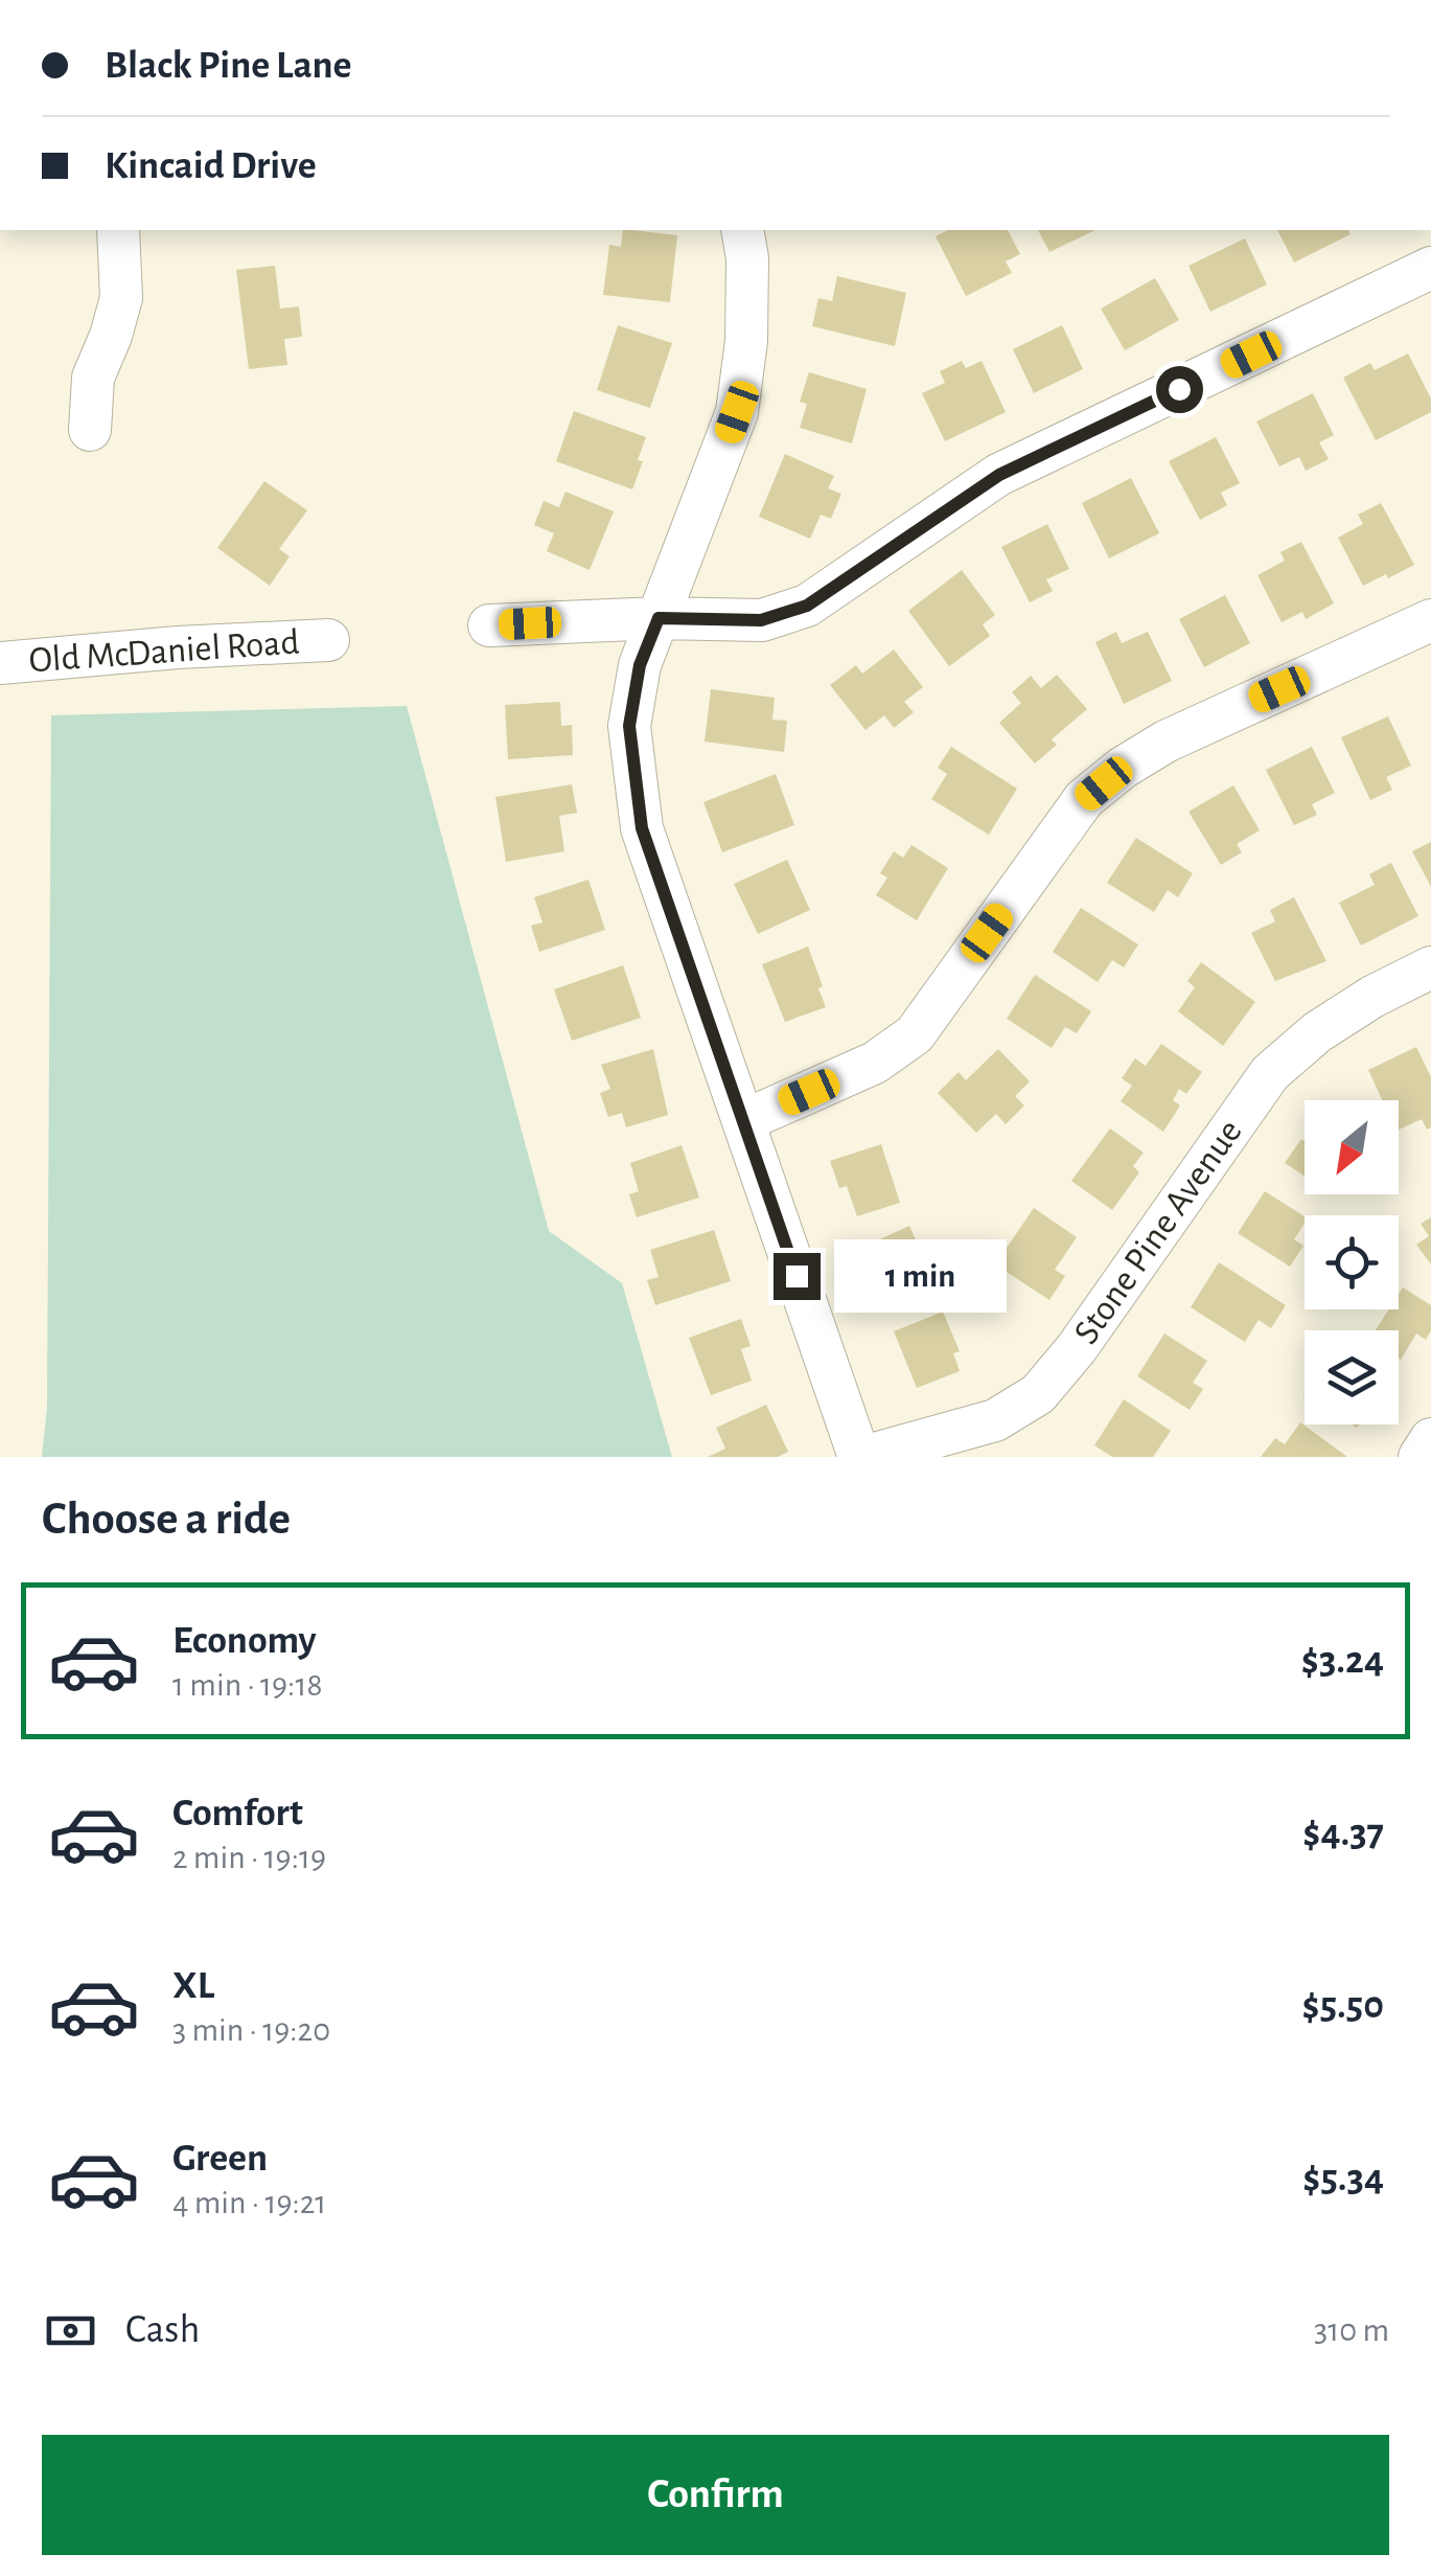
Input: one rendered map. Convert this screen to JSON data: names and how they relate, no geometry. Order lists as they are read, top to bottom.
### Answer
{
  "streets": {
    "street": ["Old McDaniel Road", "Stone Pine Avenue"]
  },
  "north": "bottom left",
  "page": {
    "banner": ["Black Pine Lane", "Kincaid Drive"],
    "bubble": "1 min",
    "heading": "Choose a ride",
    "list": [
      {
        "name": "Economy",
        "note": "1 min · 19:18",
        "value": "$3.24"
      },
      {
        "name": "Comfort",
        "note": "2 min · 19:19",
        "value": "$4.37"
      },
      {
        "name": "XL",
        "note": "3 min · 19:20",
        "value": "$5.50"
      },
      {
        "name": "Green",
        "note": "4 min · 19:21",
        "value": "$5.34"
      }
    ],
    "pay": ["Cash", "310 m"],
    "buttons": "Confirm"
  }
}
